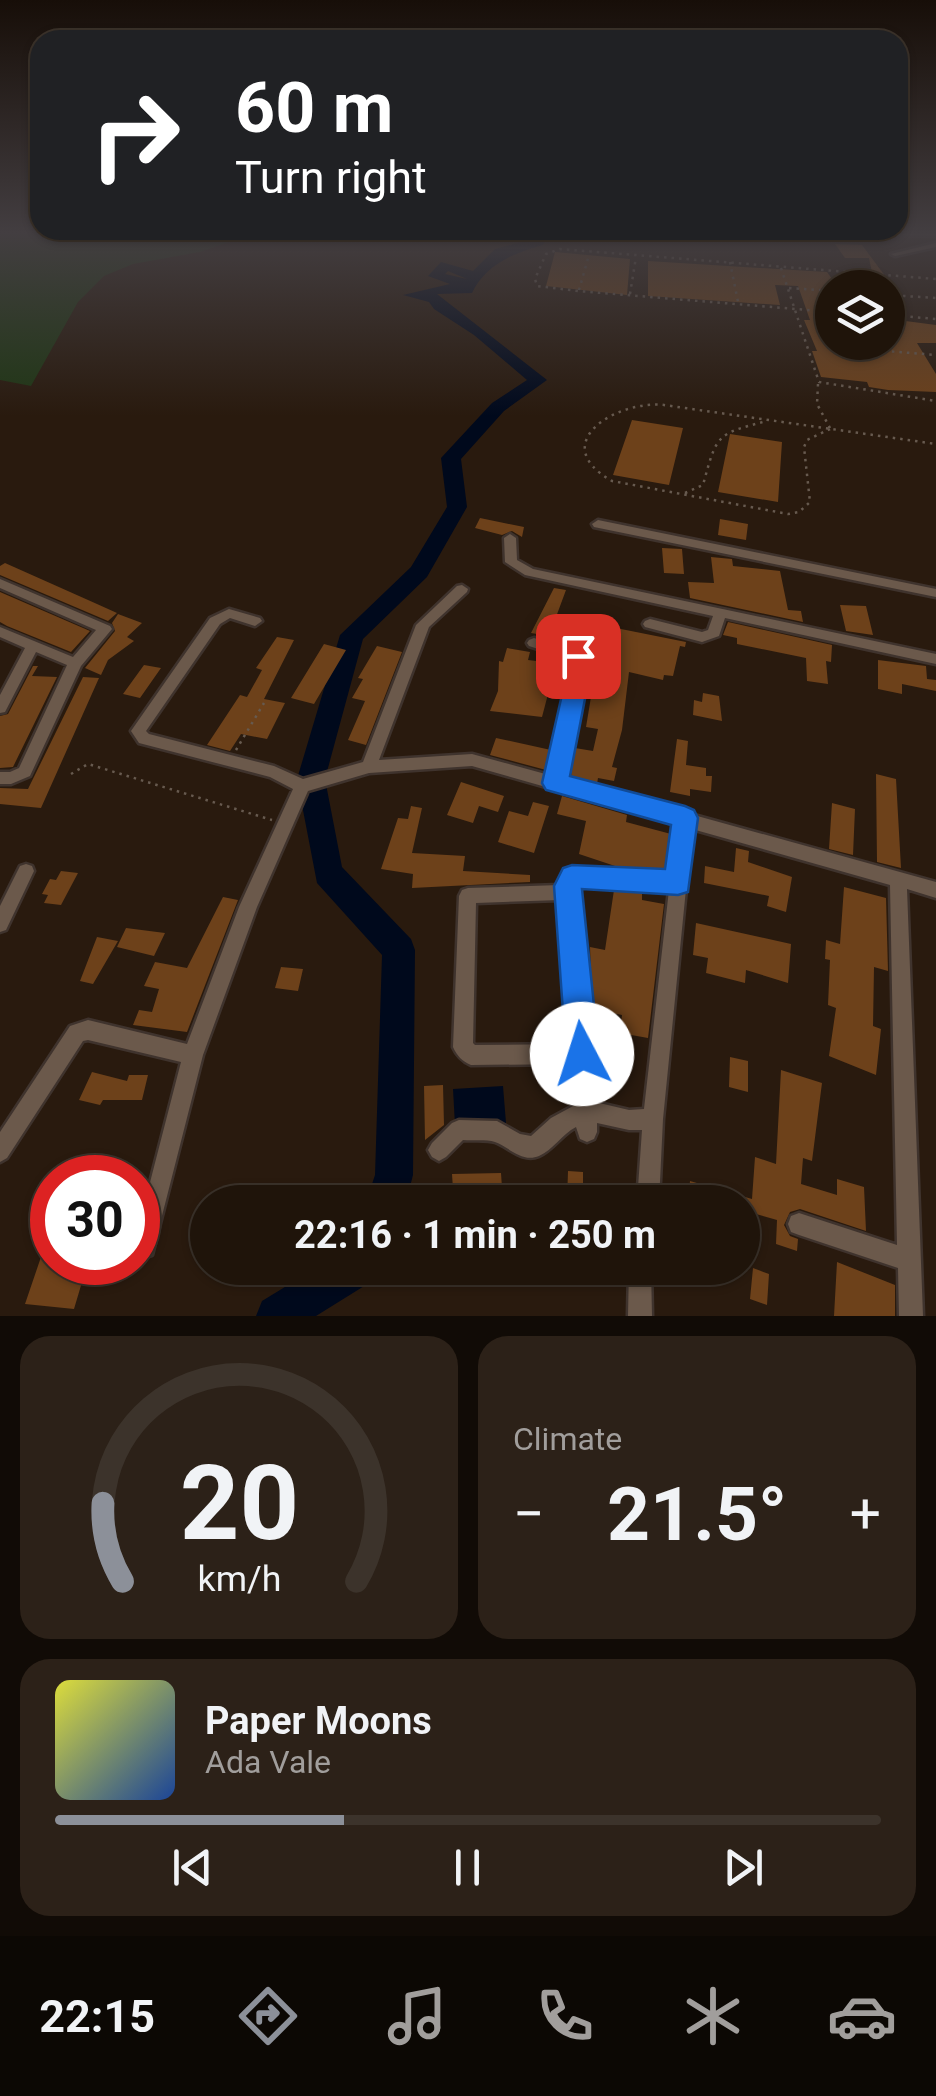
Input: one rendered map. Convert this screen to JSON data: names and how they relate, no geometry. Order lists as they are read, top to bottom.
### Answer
{
  "page": {
    "turn": ["60 m", "Turn right"],
    "limit": "30",
    "trip": "22:16 · 1 min · 250 m",
    "tile": "Climate",
    "heat": ["−", "21.5°", "+"],
    "song": ["Paper Moons", "Ada Vale"],
    "tabs": "22:15",
    "gauge": ["20", "km/h"]
  }
}
